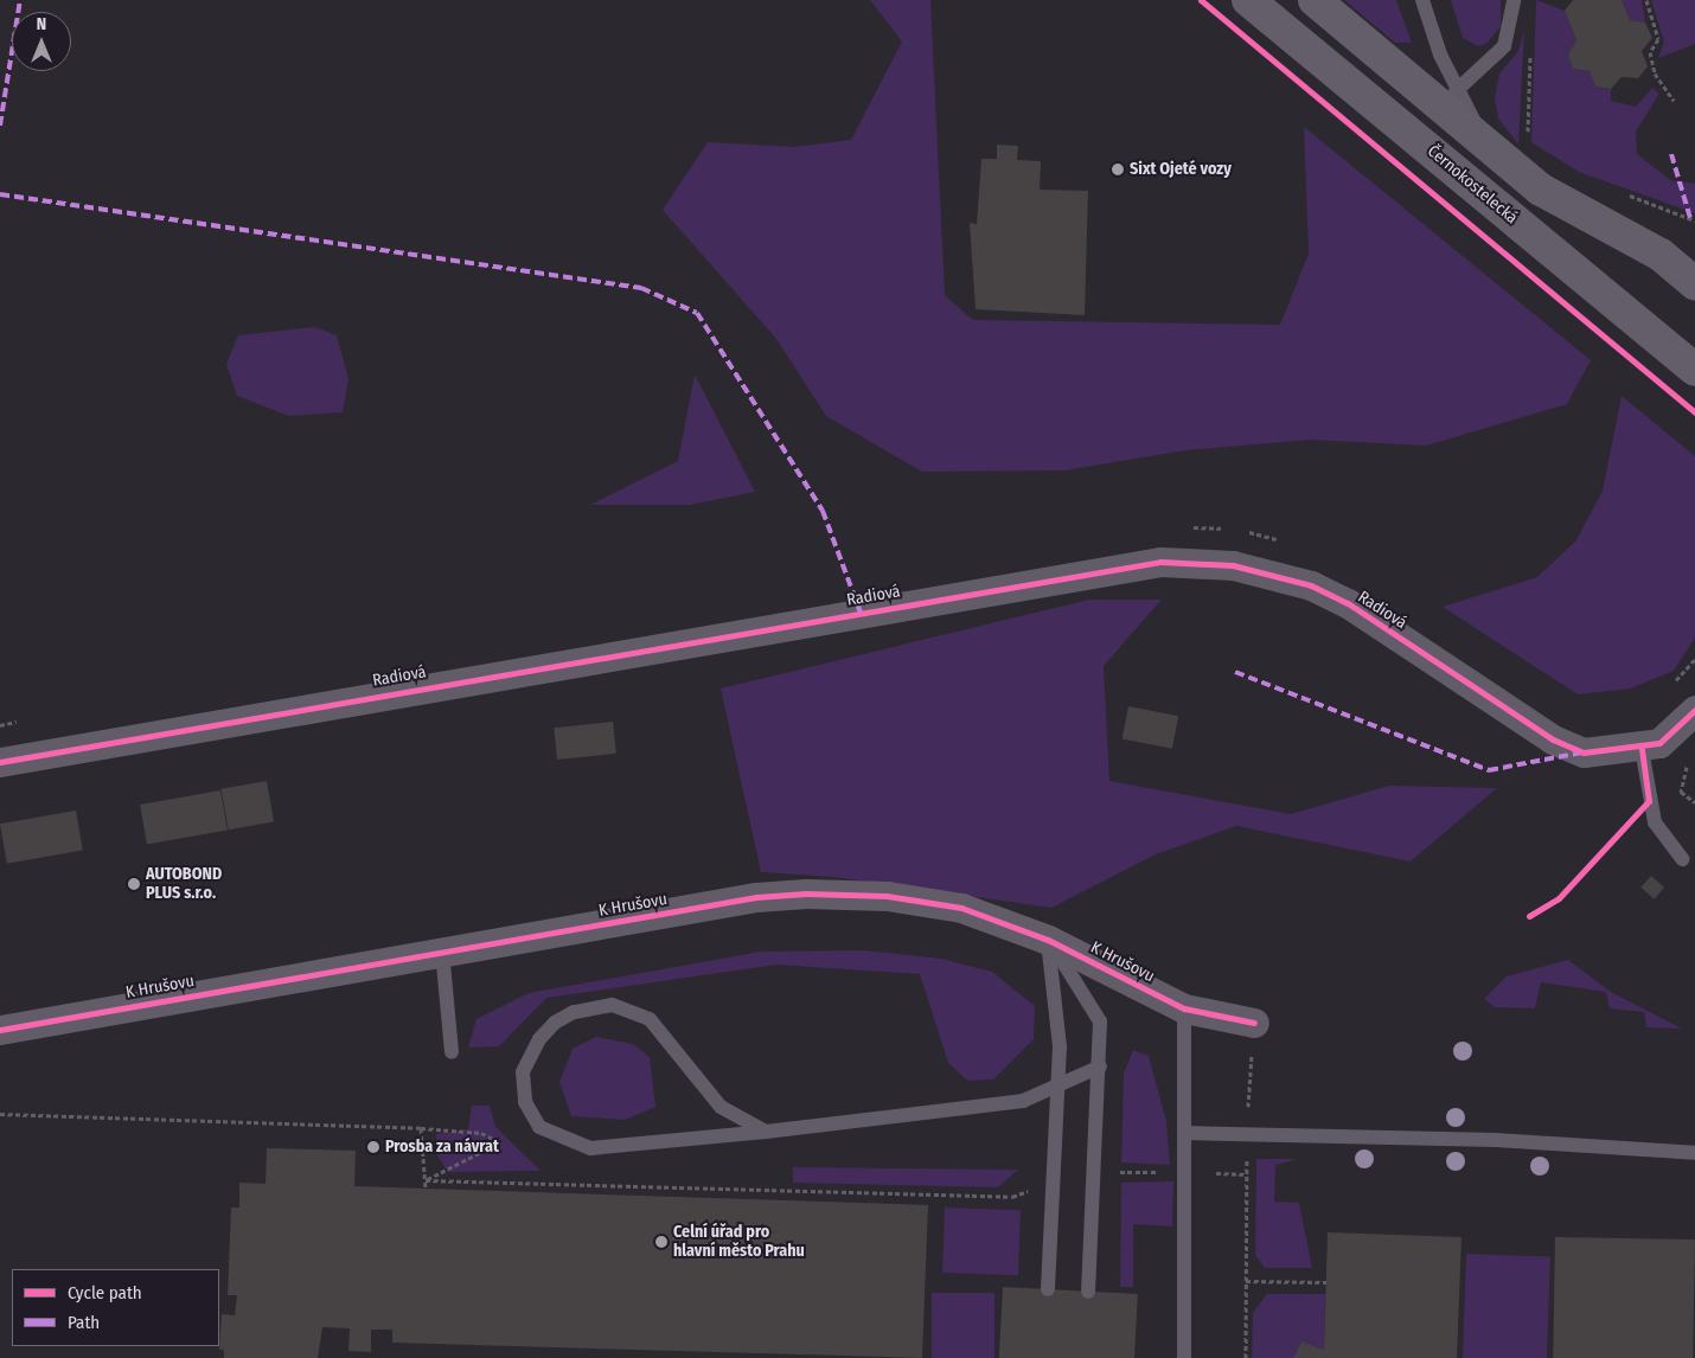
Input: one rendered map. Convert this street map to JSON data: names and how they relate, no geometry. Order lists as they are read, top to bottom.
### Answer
{
  "streets": {
    "main road": ["Černokostelecká"],
    "street": ["Radiová", "K Hrušovu"]
  },
  "places": [
    "Sixt Ojeté vozy",
    "AUTOBOND PLUS s.r.o.",
    "Prosba za návrat",
    "Celní úřad pro hlavní město Prahu"
  ],
  "legend": ["Cycle path", "Path"],
  "north": "top"
}
